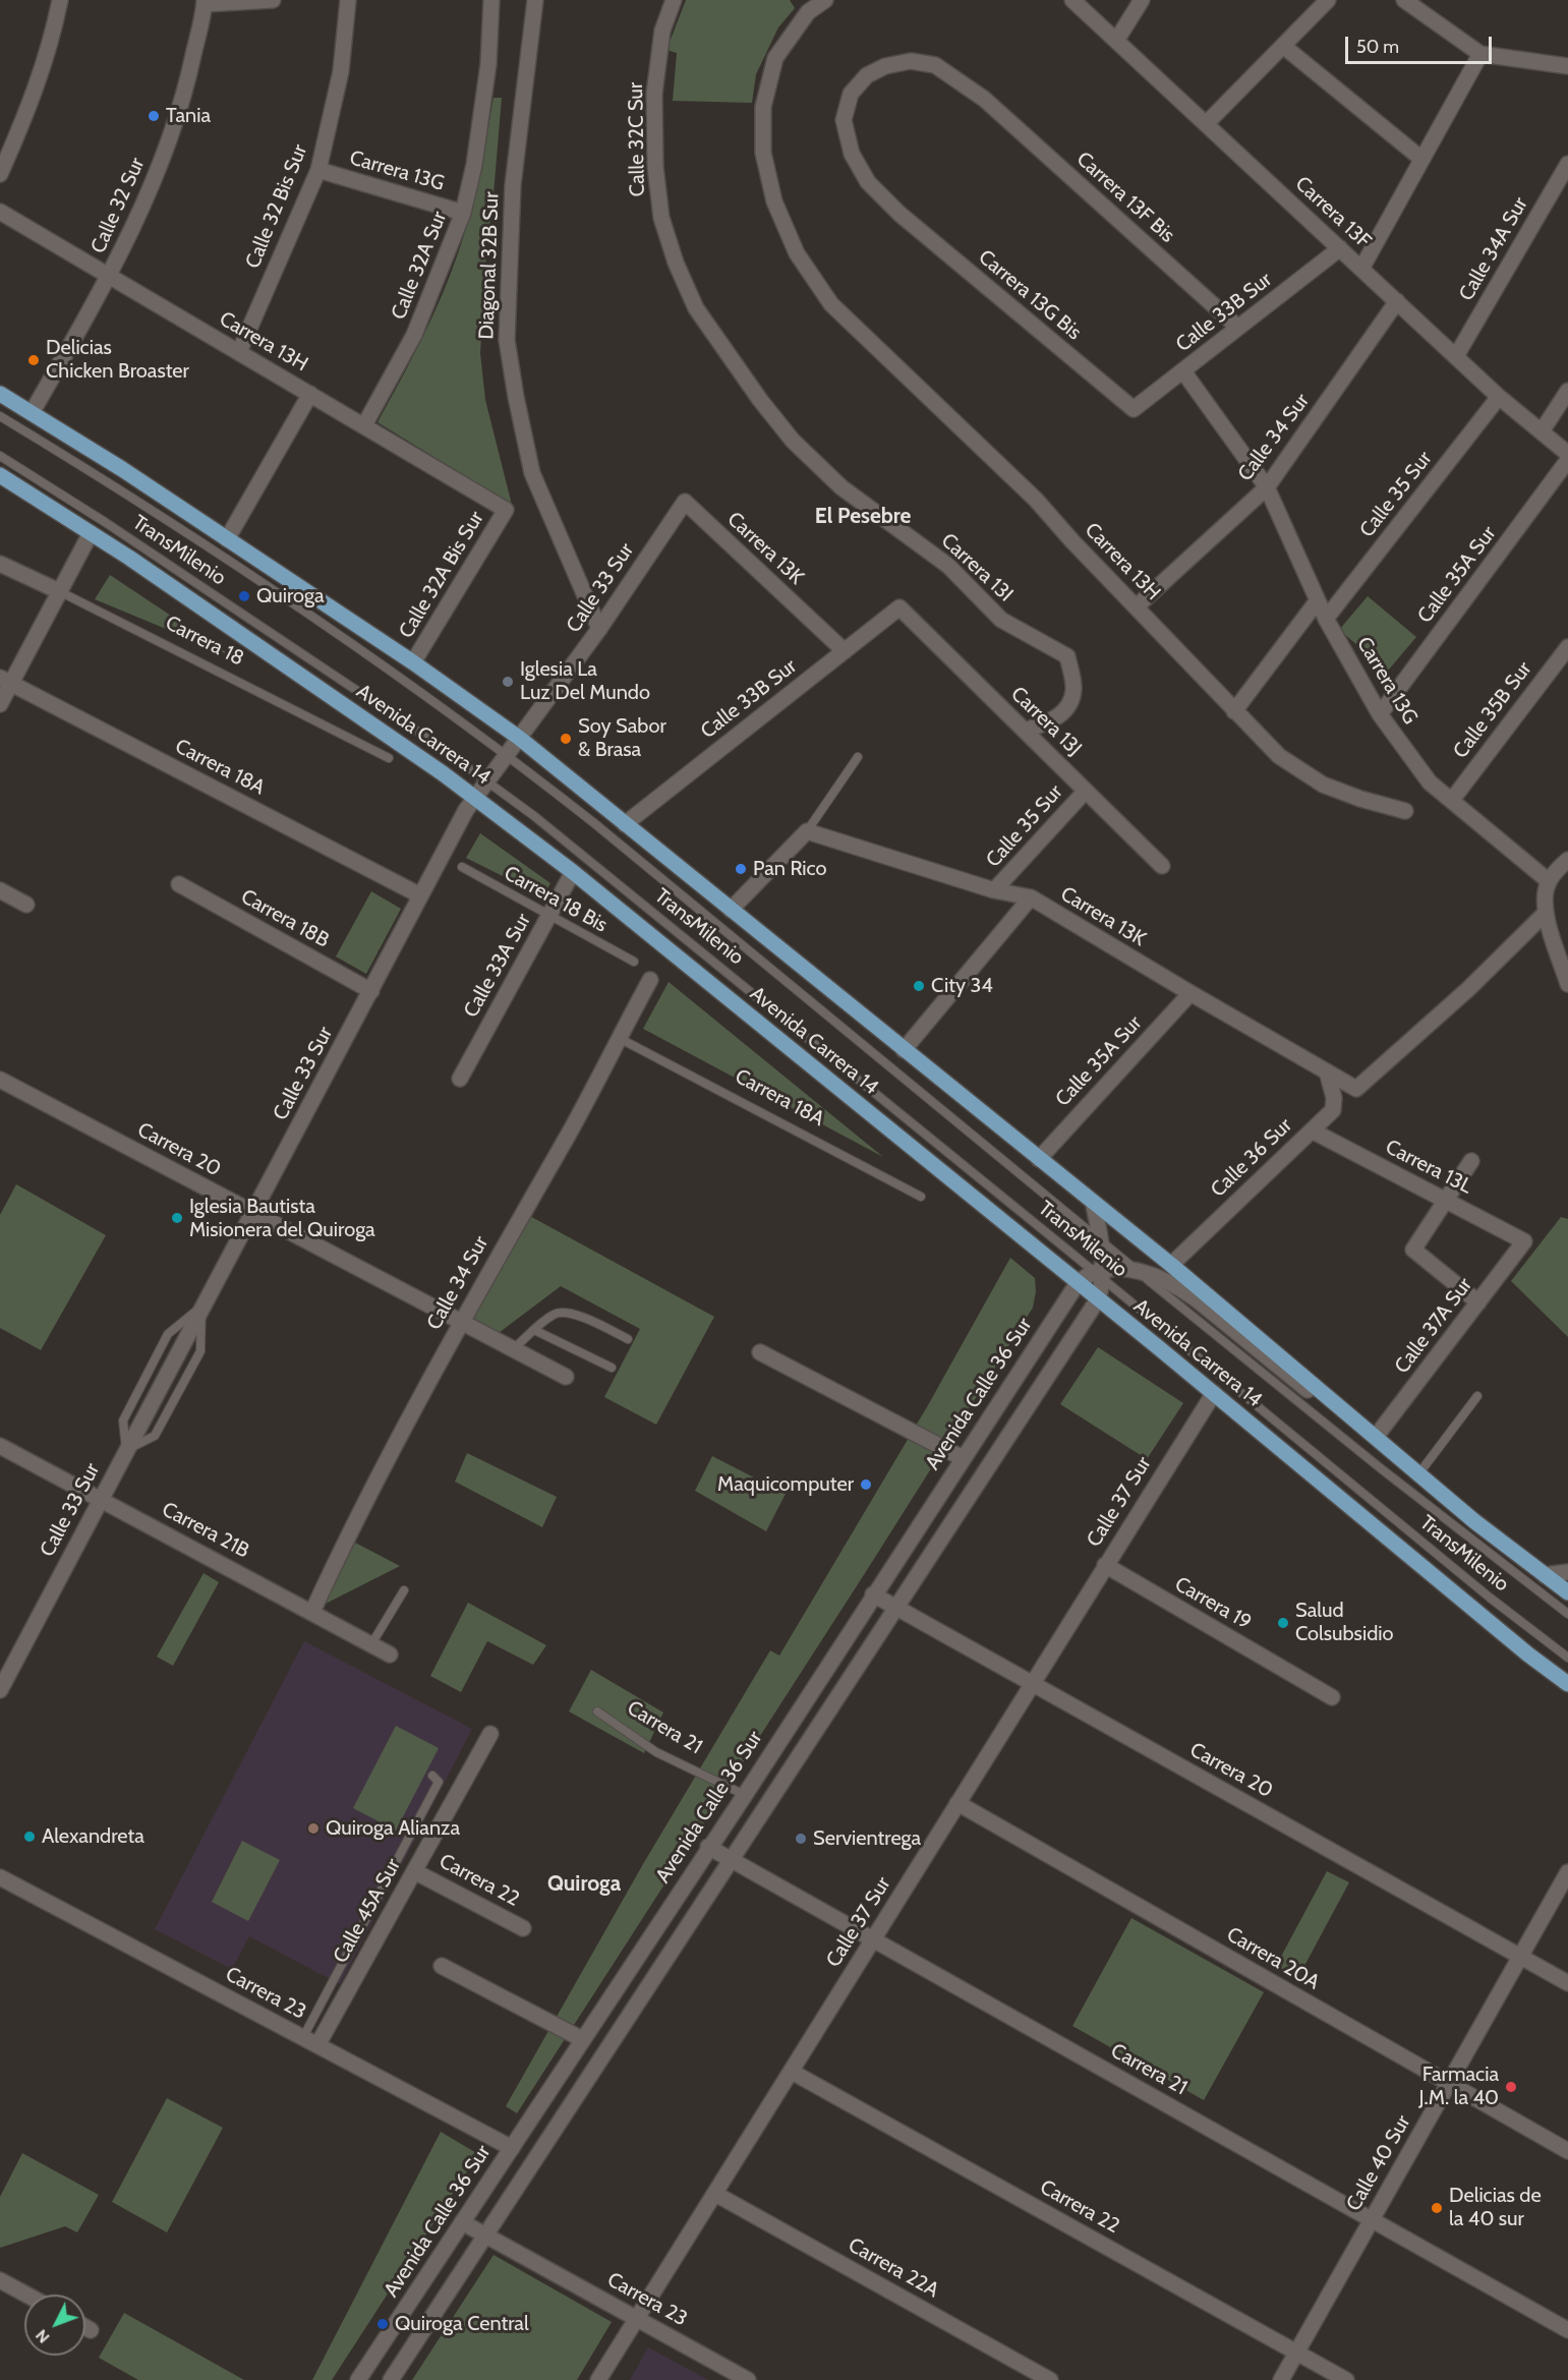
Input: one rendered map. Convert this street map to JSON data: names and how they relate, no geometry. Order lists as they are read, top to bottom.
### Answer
{
  "streets": {
    "main road": ["Avenida Carrera 14"],
    "street": [
      "Calle 32C Sur",
      "Carrera 13G",
      "Carrera 13F Bis",
      "Calle 32 Sur",
      "Calle 32 Bis Sur",
      "Carrera 13F",
      "Calle 34A Sur",
      "Calle 32A Sur",
      "Diagonal 32B Sur",
      "Carrera 13G Bis",
      "Calle 33B Sur",
      "Carrera 13H",
      "Calle 34 Sur",
      "Calle 35 Sur",
      "Carrera 13K",
      "Carrera 13I",
      "Calle 32A Bis Sur",
      "Calle 35A Sur",
      "Calle 33 Sur",
      "Carrera 18",
      "Calle 35B Sur",
      "Carrera 13J",
      "Carrera 18A",
      "Carrera 18B",
      "Calle 33A Sur",
      "Carrera 20",
      "Calle 36 Sur",
      "Carrera 13L",
      "Calle 37A Sur",
      "Avenida Calle 36 Sur",
      "Calle 37 Sur",
      "Carrera 21B",
      "Carrera 19",
      "Carrera 21",
      "Carrera 22",
      "Calle 45A Sur",
      "Carrera 20A",
      "Carrera 23",
      "Calle 40 Sur",
      "Carrera 22A"
    ],
    "lane": ["TransMilenio", "Carrera 18 Bis"]
  },
  "crossings": [
    ["Calle 32C Sur", "Carrera 13I"],
    ["Carrera 13G", "Calle 32 Bis Sur"],
    ["Carrera 13G", "Calle 32A Sur"],
    ["Carrera 13G", "Calle 33B Sur"],
    ["Carrera 13G", "Calle 34 Sur"],
    ["Carrera 13G", "Calle 35 Sur"],
    ["Carrera 13G", "Calle 35A Sur"],
    ["Carrera 13G", "Calle 35B Sur"],
    ["Carrera 13F Bis", "Carrera 13G Bis"],
    ["Carrera 13F Bis", "Calle 33B Sur"],
    ["Calle 32 Sur", "Carrera 13H"],
    ["Calle 32 Bis Sur", "Carrera 13H"],
    ["Carrera 13F", "Calle 34A Sur"],
    ["Carrera 13F", "Calle 33B Sur"],
    ["Carrera 13F", "Calle 34 Sur"],
    ["Carrera 13F", "Calle 35 Sur"],
    ["Calle 32A Sur", "Carrera 13H"],
    ["Diagonal 32B Sur", "Calle 33 Sur"],
    ["Carrera 13G Bis", "Calle 33B Sur"],
    ["Calle 33B Sur", "Carrera 13K"],
    ["Calle 33B Sur", "Carrera 13J"],
    ["Carrera 13H", "Calle 34 Sur"],
    ["Carrera 13H", "Calle 32A Bis Sur"],
    ["Calle 34 Sur", "Carrera 18A"],
    ["Calle 34 Sur", "Carrera 20"],
    ["Calle 34 Sur", "Carrera 21B"],
    ["Calle 35 Sur", "Carrera 13K"],
    ["Calle 35 Sur", "Carrera 13J"],
    ["Carrera 13K", "Calle 35A Sur"],
    ["Carrera 13K", "Calle 33 Sur"],
    ["Carrera 13K", "Calle 36 Sur"],
    ["TransMilenio", "Calle 33 Sur"],
    ["TransMilenio", "Avenida Calle 36 Sur"],
    ["Carrera 13I", "Carrera 13J"],
    ["Calle 33 Sur", "Avenida Carrera 14"],
    ["Calle 33 Sur", "Carrera 18A"],
    ["Calle 33 Sur", "Carrera 18B"],
    ["Calle 33 Sur", "Carrera 20"],
    ["Calle 33 Sur", "Carrera 21B"],
    ["Avenida Carrera 14", "Calle 33A Sur"],
    ["Avenida Carrera 14", "Avenida Calle 36 Sur"],
    ["Avenida Carrera 14", "Calle 37 Sur"],
    ["Carrera 18 Bis", "Calle 33A Sur"],
    ["Carrera 20", "Avenida Calle 36 Sur"],
    ["Carrera 20", "Calle 37 Sur"],
    ["Carrera 20", "Calle 40 Sur"],
    ["Calle 36 Sur", "Carrera 13L"],
    ["Carrera 13L", "Calle 37A Sur"],
    ["Avenida Calle 36 Sur", "Carrera 21"],
    ["Avenida Calle 36 Sur", "Carrera 23"],
    ["Calle 37 Sur", "Carrera 19"],
    ["Calle 37 Sur", "Carrera 21"],
    ["Calle 37 Sur", "Carrera 22"],
    ["Calle 37 Sur", "Carrera 20A"],
    ["Calle 37 Sur", "Carrera 23"],
    ["Calle 37 Sur", "Carrera 22A"],
    ["Carrera 21", "Calle 40 Sur"],
    ["Carrera 22", "Calle 45A Sur"],
    ["Carrera 22", "Calle 40 Sur"],
    ["Calle 45A Sur", "Carrera 23"],
    ["Carrera 20A", "Calle 40 Sur"]
  ],
  "districts": ["El Pesebre", "Quiroga"],
  "places": [
    "Tania",
    "Delicias Chicken Broaster",
    "Quiroga",
    "Iglesia La Luz Del Mundo",
    "Soy Sabor & Brasa",
    "Pan Rico",
    "City 34",
    "Iglesia Bautista Misionera del Quiroga",
    "Maquicomputer",
    "Salud Colsubsidio",
    "Quiroga Alianza",
    "Alexandreta",
    "Servientrega",
    "Farmacia J.M. la 40",
    "Delicias de la 40 sur",
    "Quiroga Central"
  ],
  "scale_bar": "50 m",
  "north": "bottom left"
}
